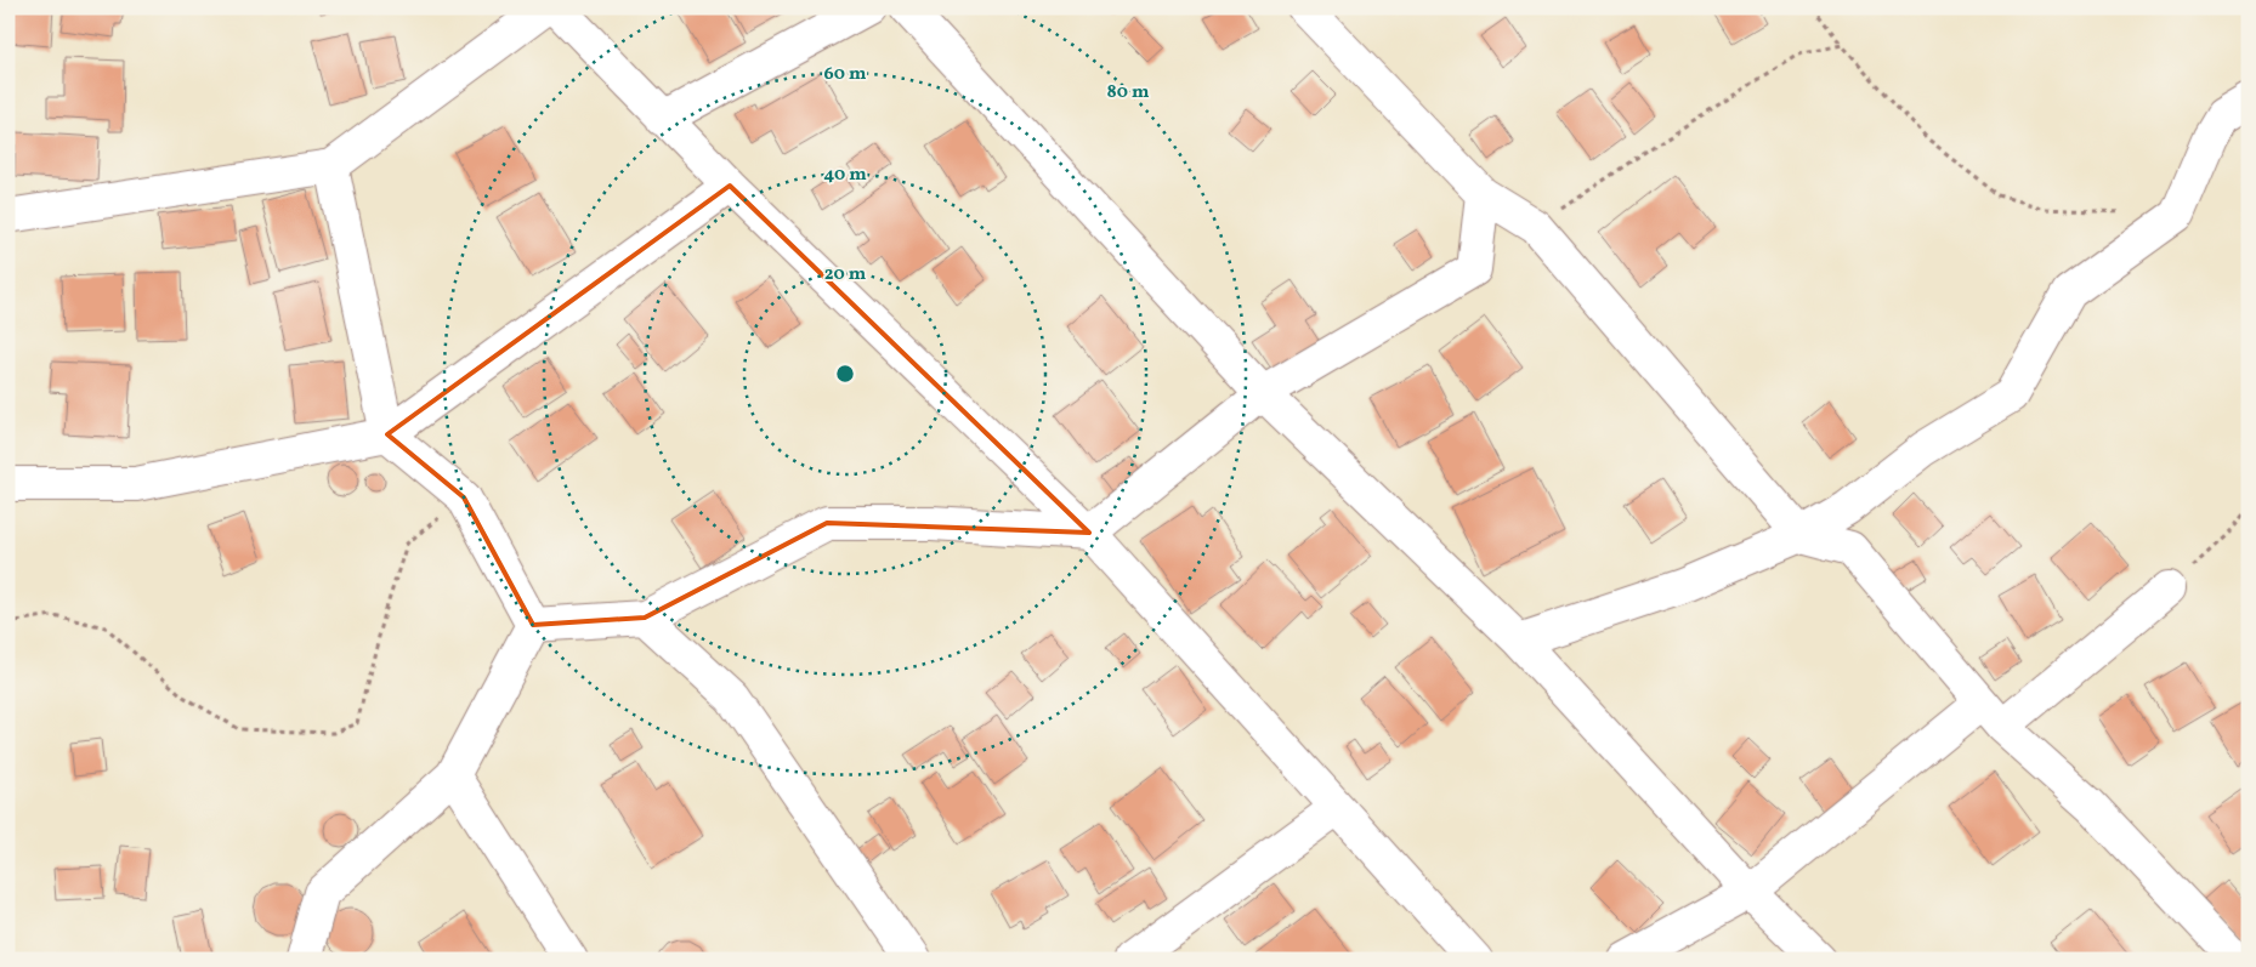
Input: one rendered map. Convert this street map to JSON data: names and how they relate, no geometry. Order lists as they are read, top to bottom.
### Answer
{
  "rings": [
    "60 m",
    "80 m",
    "40 m",
    "20 m"
  ]
}
